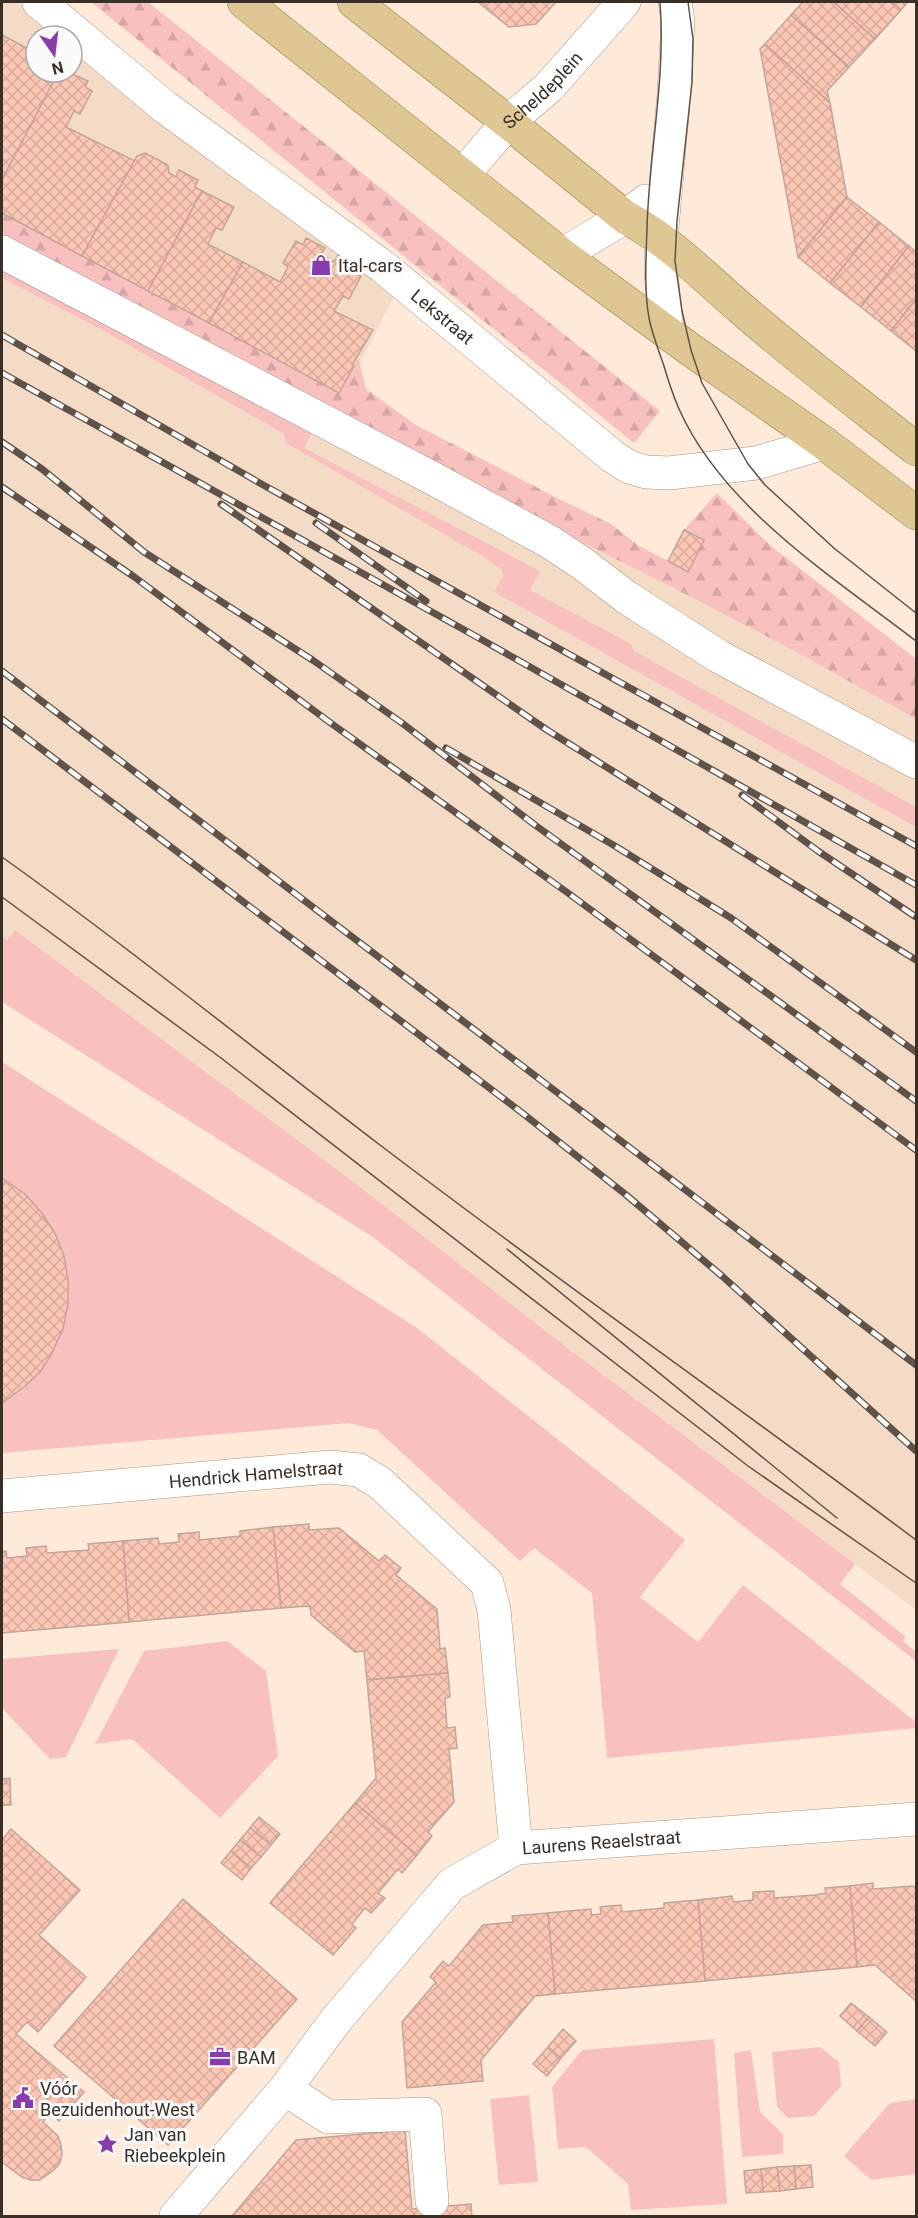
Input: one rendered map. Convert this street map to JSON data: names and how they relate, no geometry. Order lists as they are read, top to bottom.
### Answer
{
  "streets": {
    "street": [
      "Scheldeplein",
      "Lekstraat",
      "Hendrick Hamelstraat",
      "Laurens Reaelstraat"
    ]
  },
  "crossings": [
    ["Hendrick Hamelstraat", "Laurens Reaelstraat"]
  ],
  "places": {
    "shop": ["Ital-cars"],
    "office": ["BAM"],
    "public building": ["Vóór Bezuidenhout-West"],
    "place": ["Jan van Riebeekplein"]
  },
  "north": "bottom"
}
